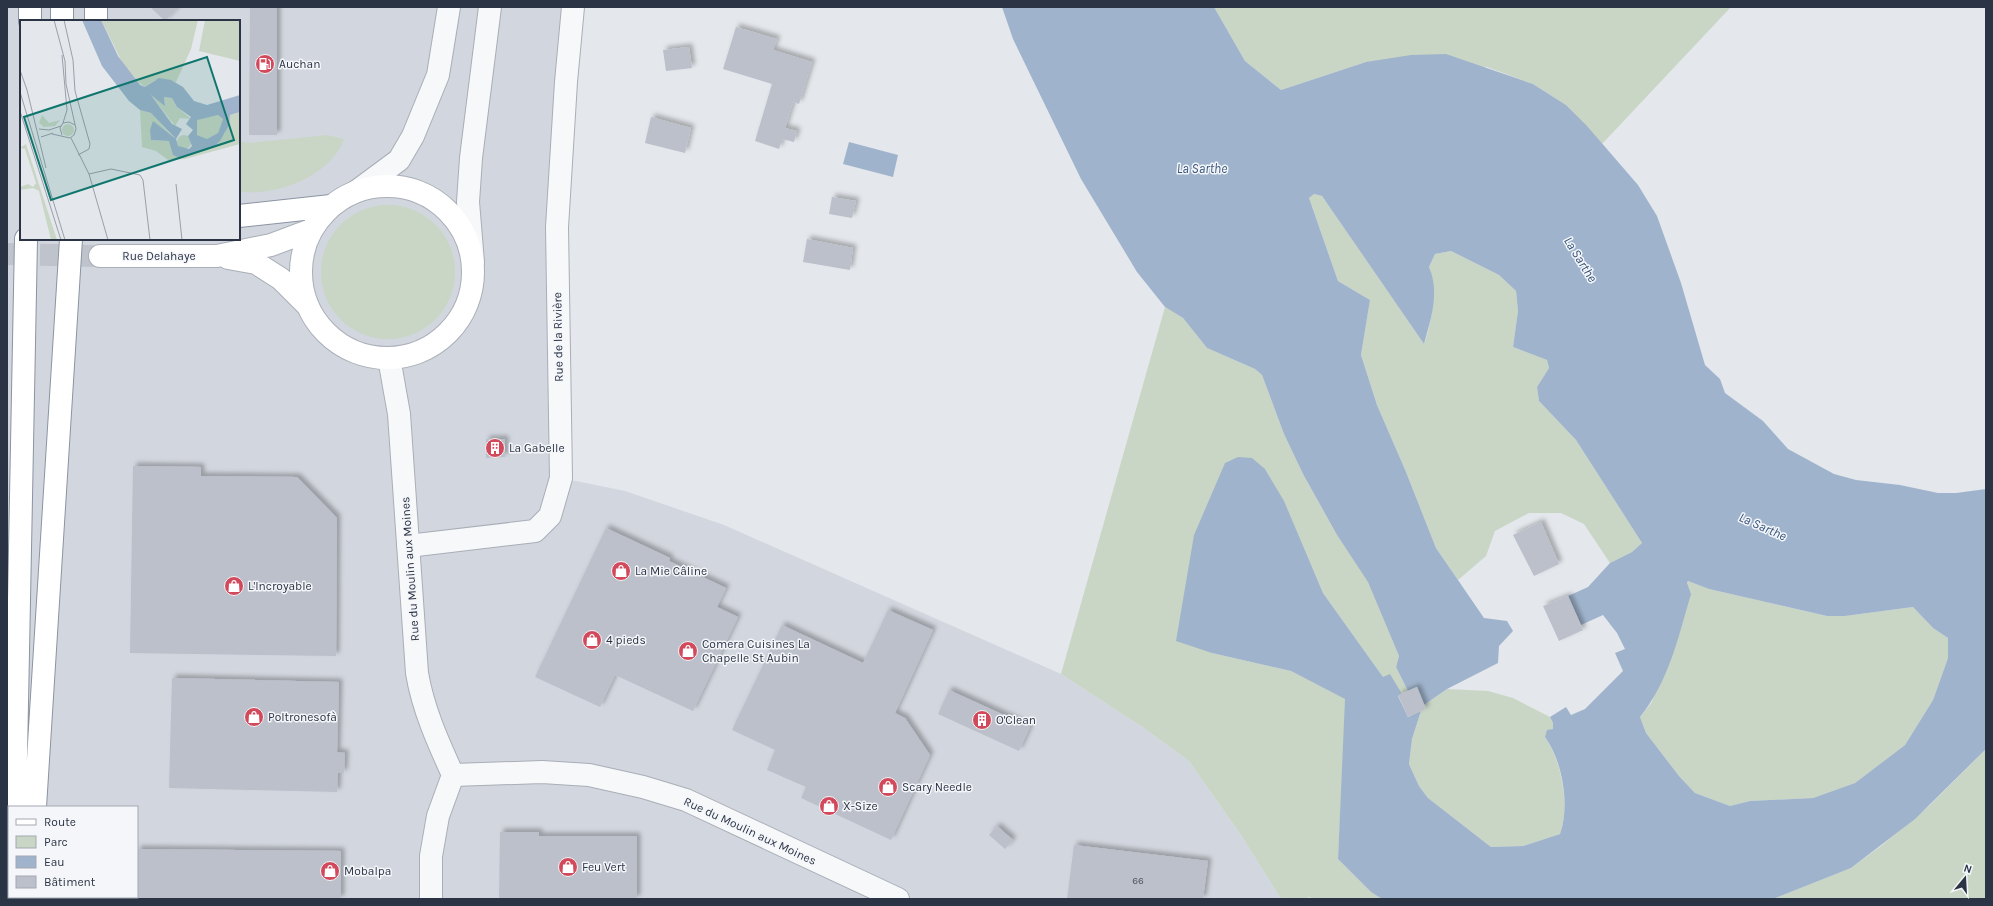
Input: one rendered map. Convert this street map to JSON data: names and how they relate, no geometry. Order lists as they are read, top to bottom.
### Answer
{
  "streets": {
    "main road": ["Rue Delahaye"],
    "street": ["Rue de la Rivière", "Rue du Moulin aux Moines"]
  },
  "crossings": [
    ["Rue de la Rivière", "Rue du Moulin aux Moines"]
  ],
  "water": ["La Sarthe"],
  "places": {
    "fuel station": ["Auchan"],
    "building": ["La Gabelle", "O'Clean"],
    "shop": [
      "La Mie Câline",
      "L'Incroyable",
      "4 pieds",
      "Comera Cuisines La Chapelle St Aubin",
      "Poltronesofà",
      "Scary Needle",
      "X-Size",
      "Feu Vert",
      "Mobalpa"
    ]
  },
  "house_numbers": ["66"],
  "legend": [
    "Route",
    "Parc",
    "Eau",
    "Bâtiment"
  ],
  "north": "top"
}
